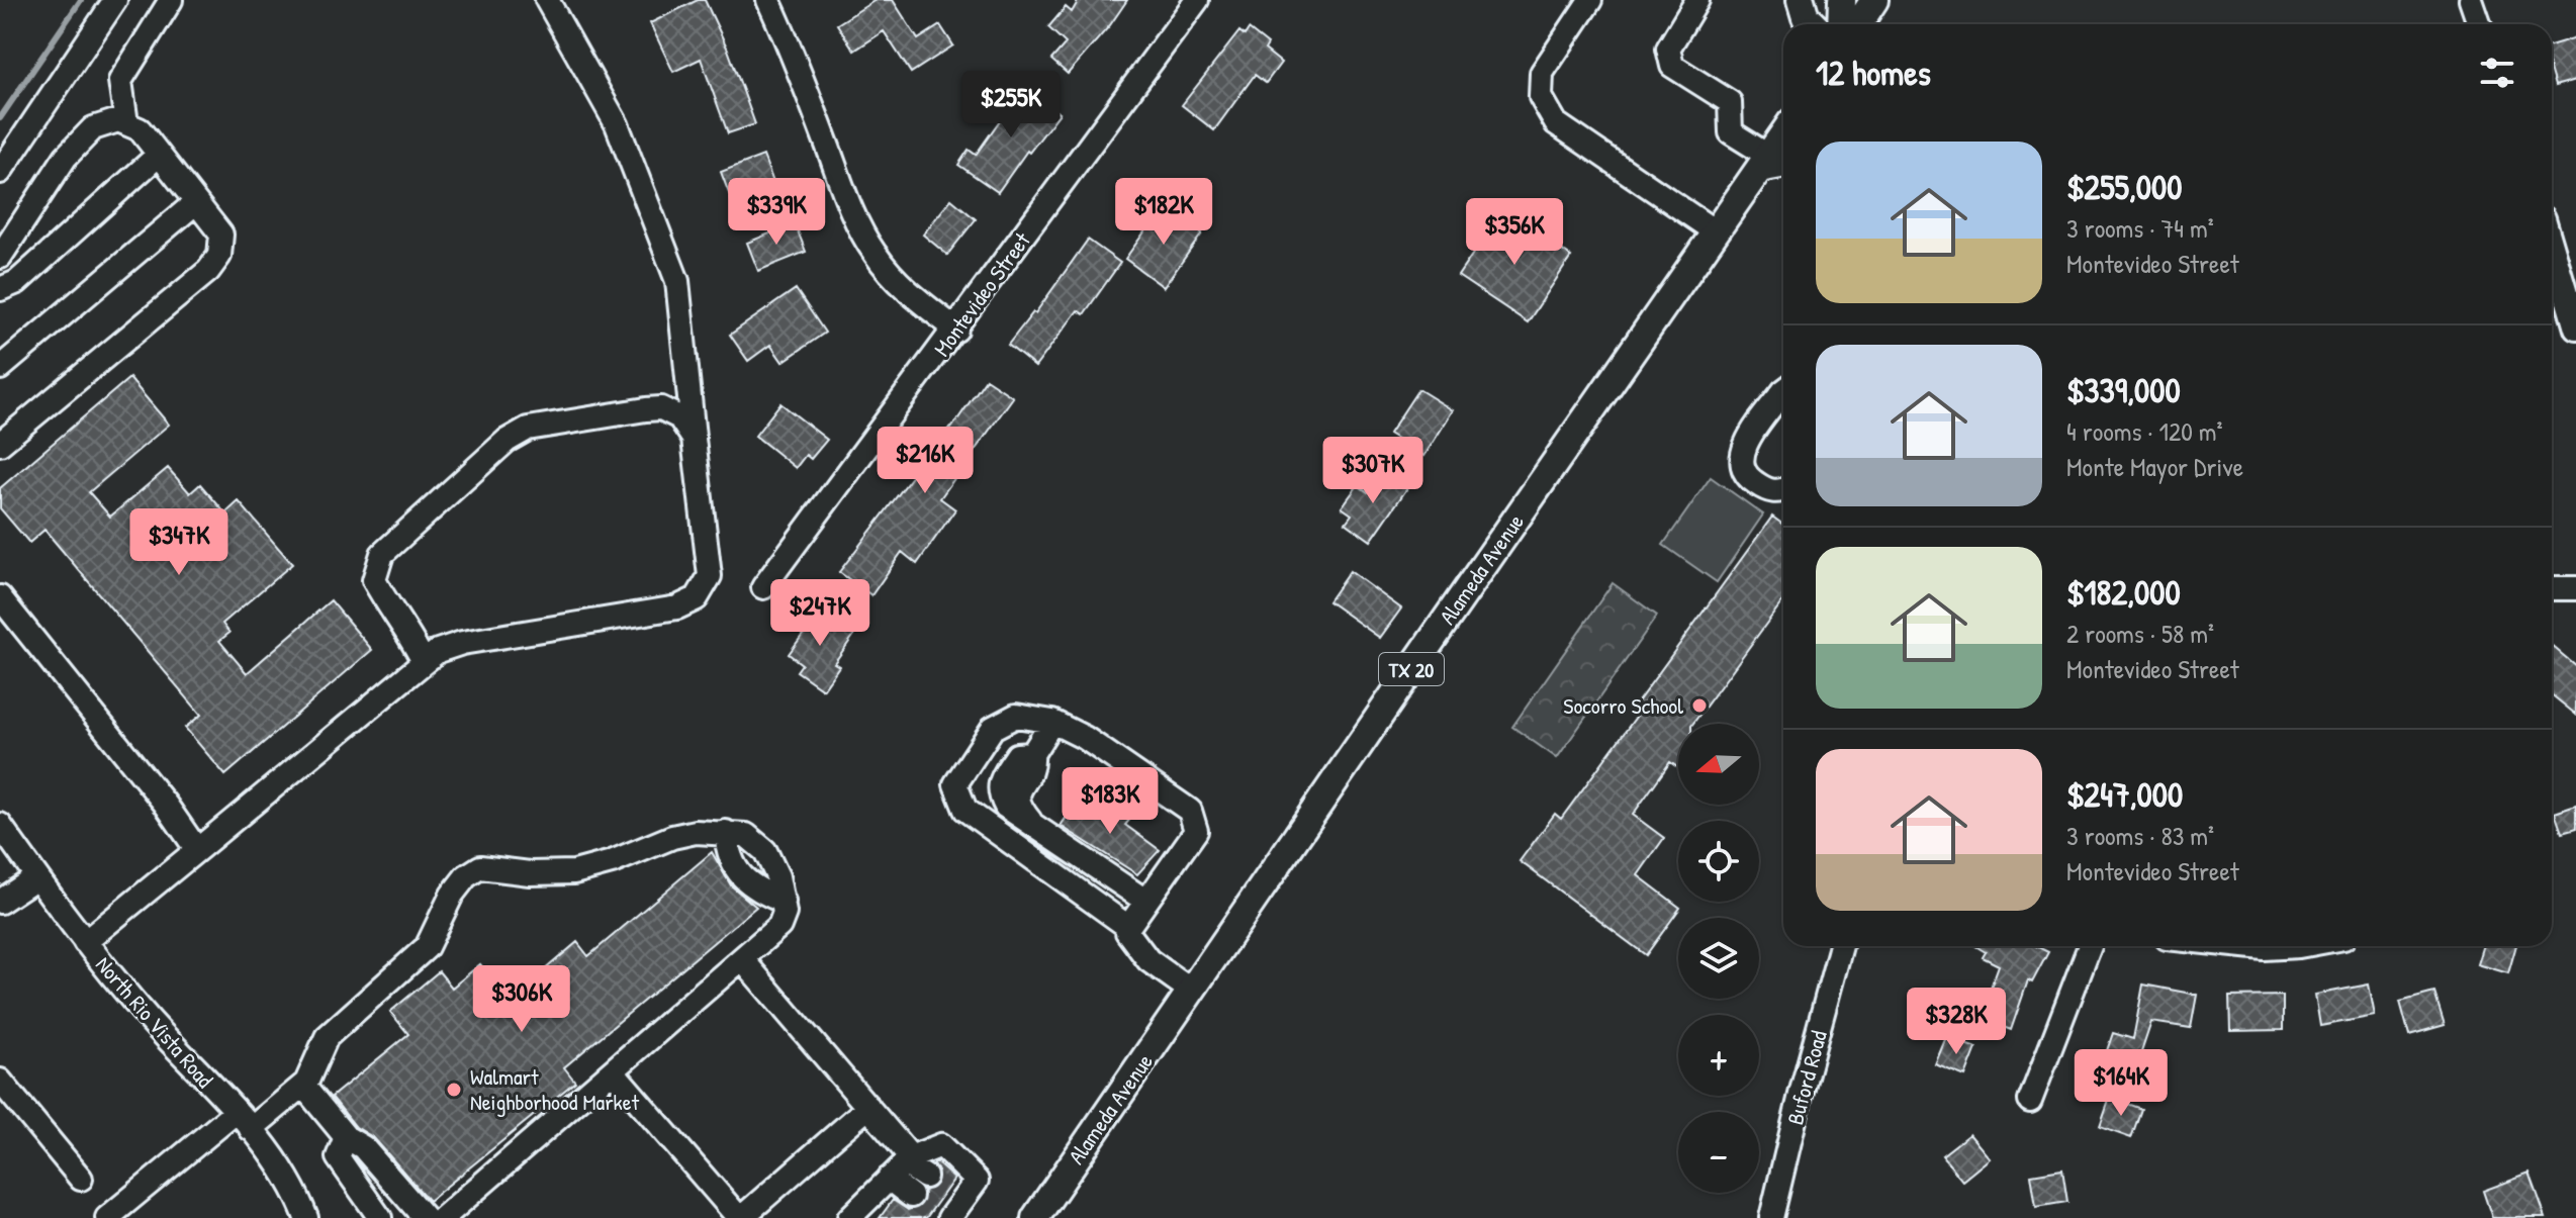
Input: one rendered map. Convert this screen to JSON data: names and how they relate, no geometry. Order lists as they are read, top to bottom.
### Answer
{
  "streets": {
    "main road": ["Alameda Avenue", "TX 20"],
    "street": ["Montevideo Street", "North Rio Vista Road", "Buford Road"]
  },
  "places": ["Socorro School", "Walmart Neighborhood Market"],
  "north": "left",
  "page": {
    "heading": "12 homes",
    "price": [
      "$255K",
      "$339K",
      "$182K",
      "$356K",
      "$216K",
      "$307K",
      "$347K",
      "$247K",
      "$183K",
      "$306K",
      "$328K",
      "$164K"
    ],
    "list": [
      {
        "name": "$255,000",
        "note": "3 rooms · 74 m² · Montevideo Street"
      },
      {
        "name": "$339,000",
        "note": "4 rooms · 120 m² · Monte Mayor Drive"
      },
      {
        "name": "$182,000",
        "note": "2 rooms · 58 m² · Montevideo Street"
      },
      {
        "name": "$247,000",
        "note": "3 rooms · 83 m² · Montevideo Street"
      }
    ],
    "map_buttons": ["+", "−"]
  }
}
